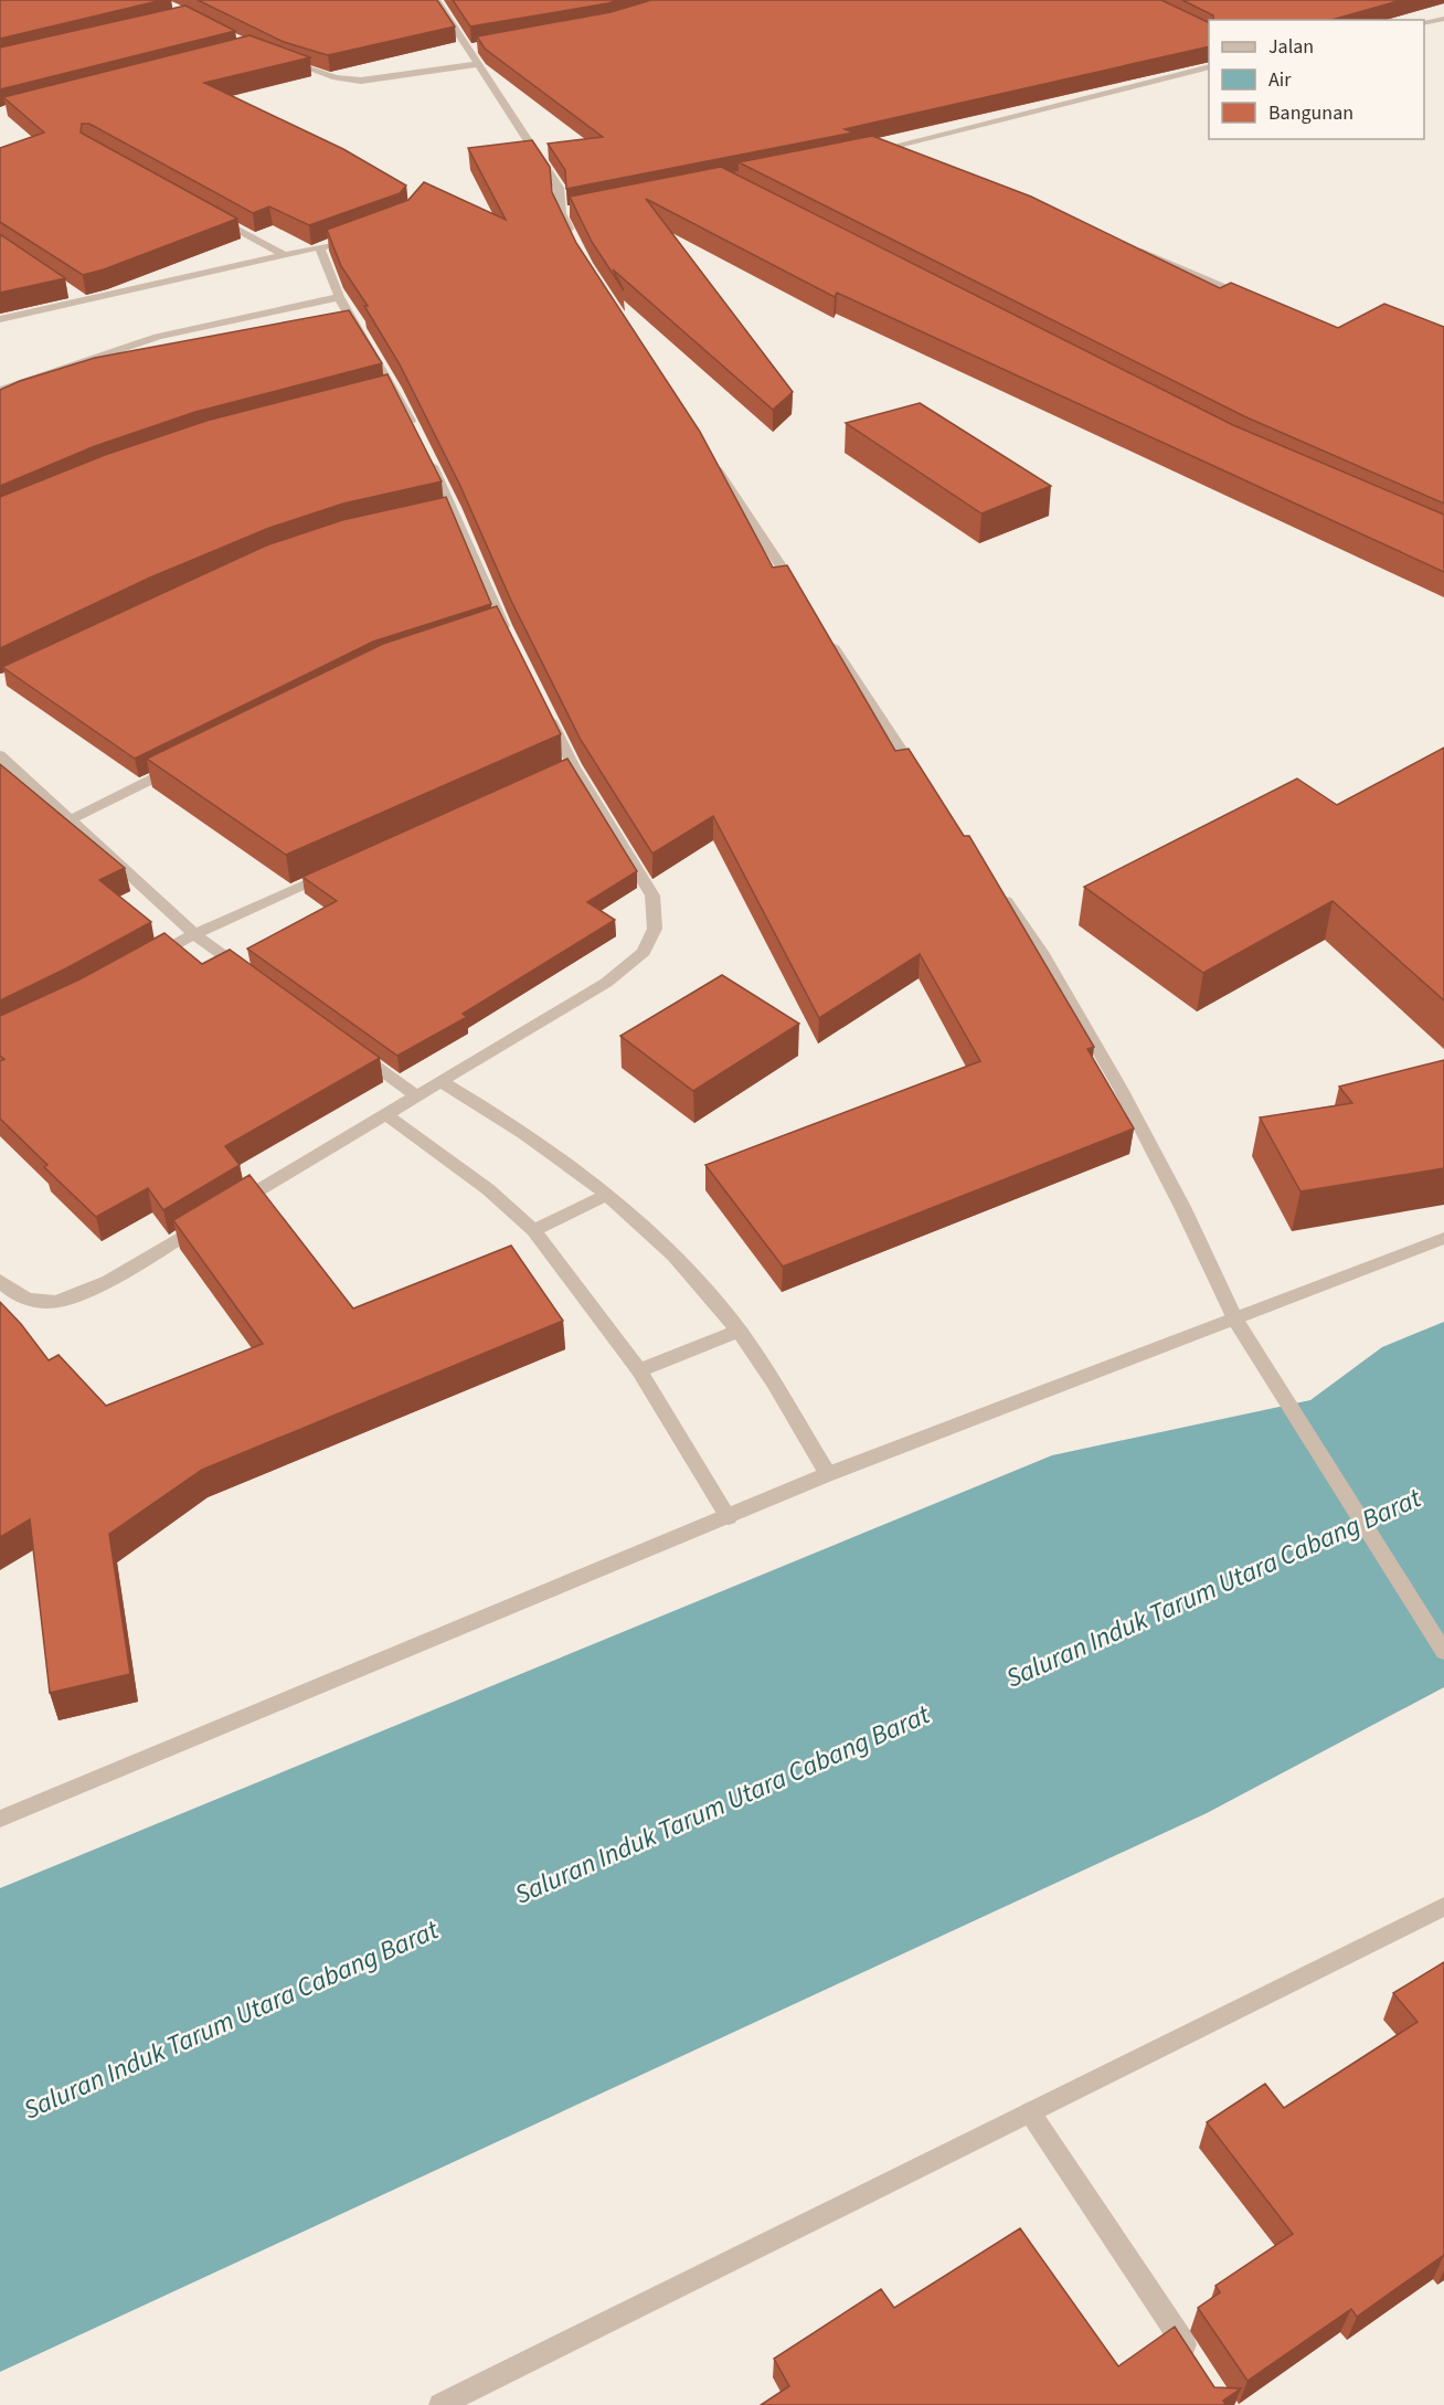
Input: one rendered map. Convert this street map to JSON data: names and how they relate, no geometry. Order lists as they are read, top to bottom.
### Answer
{
  "water": ["Saluran Induk Tarum Utara Cabang Barat"],
  "legend": ["Jalan", "Air", "Bangunan"]
}
